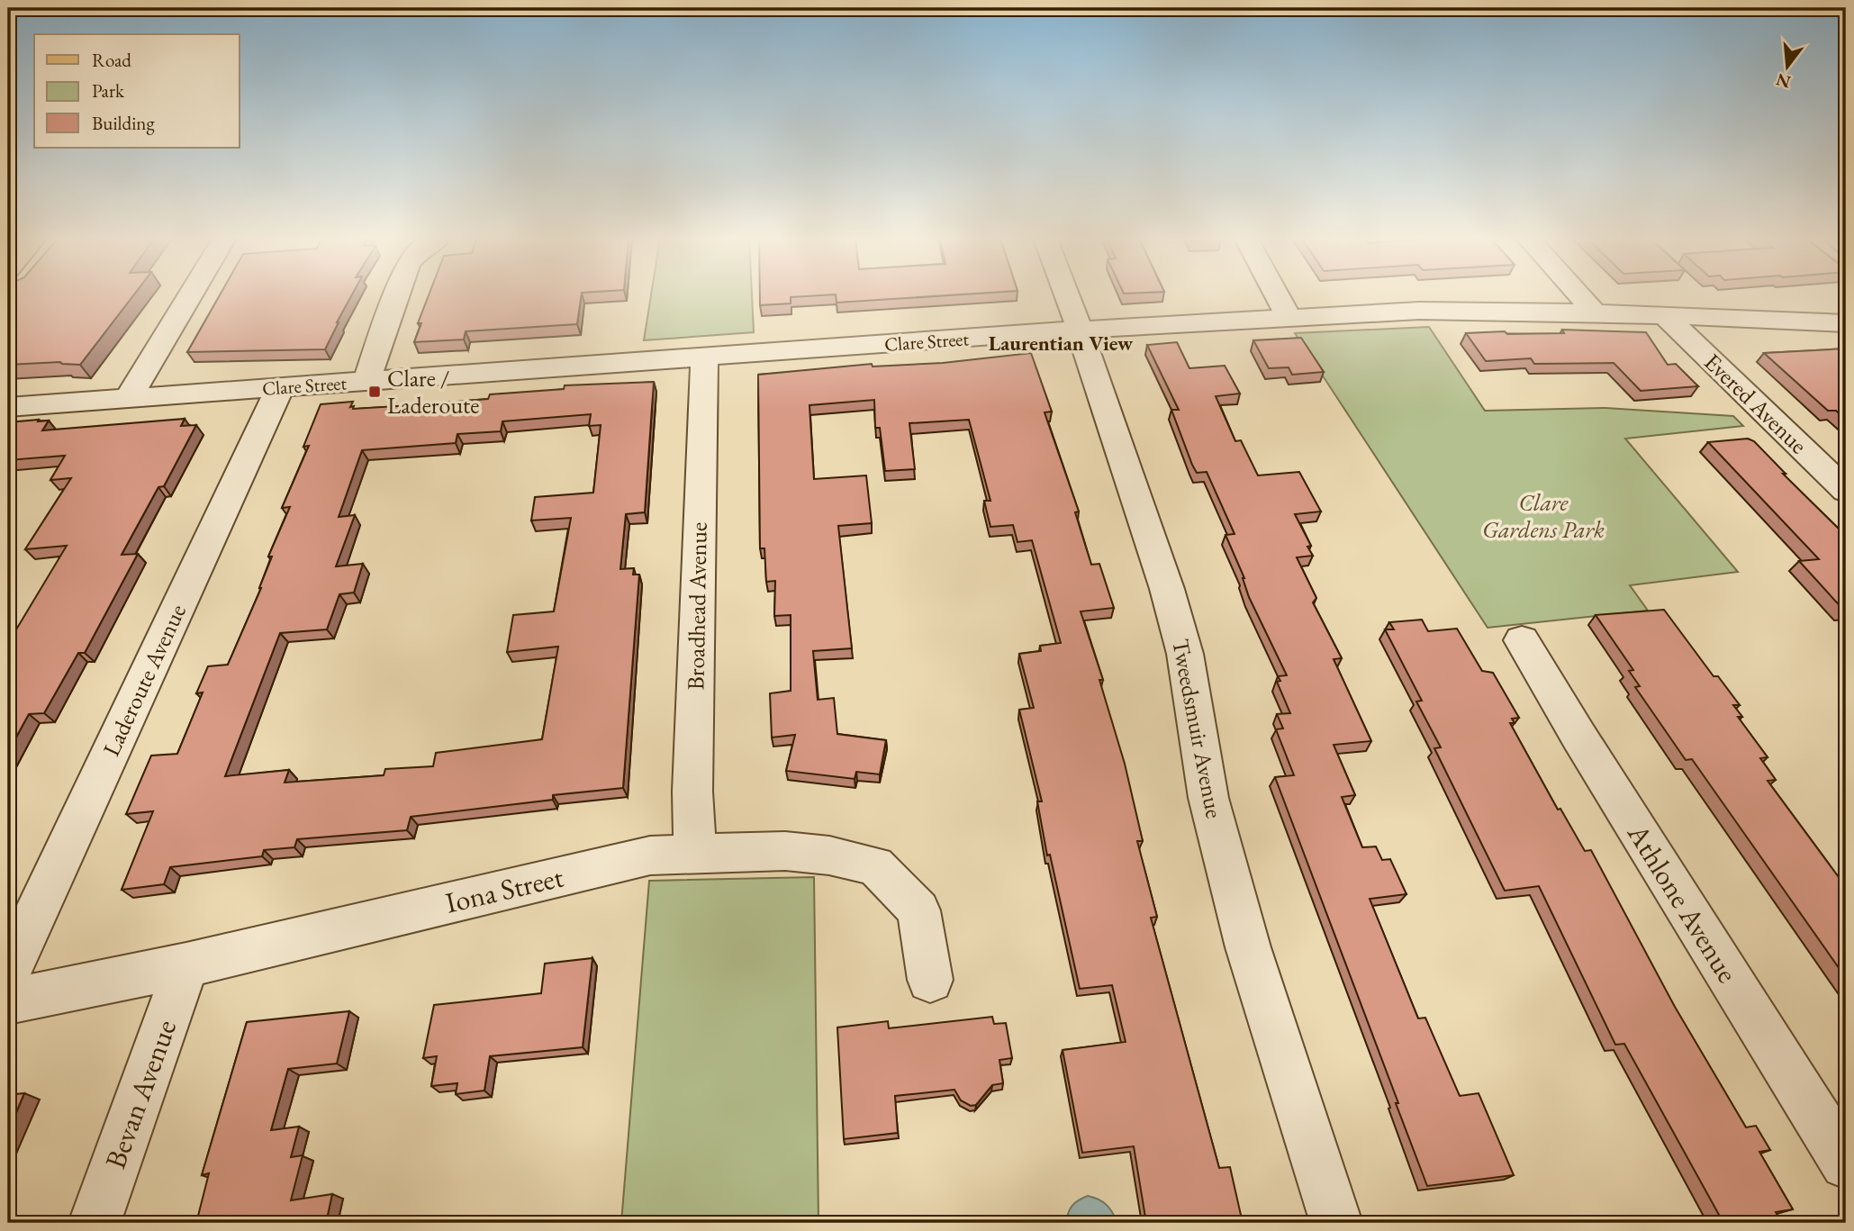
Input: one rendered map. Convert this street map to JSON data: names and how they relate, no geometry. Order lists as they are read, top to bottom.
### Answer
{
  "streets": {
    "street": [
      "Clare Street",
      "Evered Avenue",
      "Broadhead Avenue",
      "Laderoute Avenue",
      "Tweedsmuir Avenue",
      "Iona Street",
      "Athlone Avenue",
      "Bevan Avenue"
    ]
  },
  "crossings": [
    ["Clare Street", "Evered Avenue"],
    ["Clare Street", "Broadhead Avenue"],
    ["Clare Street", "Laderoute Avenue"],
    ["Clare Street", "Tweedsmuir Avenue"],
    ["Broadhead Avenue", "Iona Street"],
    ["Iona Street", "Bevan Avenue"]
  ],
  "districts": ["Laurentian View"],
  "parks": ["Clare Gardens Park"],
  "places": {
    "transit": ["Clare / Laderoute"]
  },
  "legend": ["Road", "Park", "Building"],
  "north": "bottom"
}
